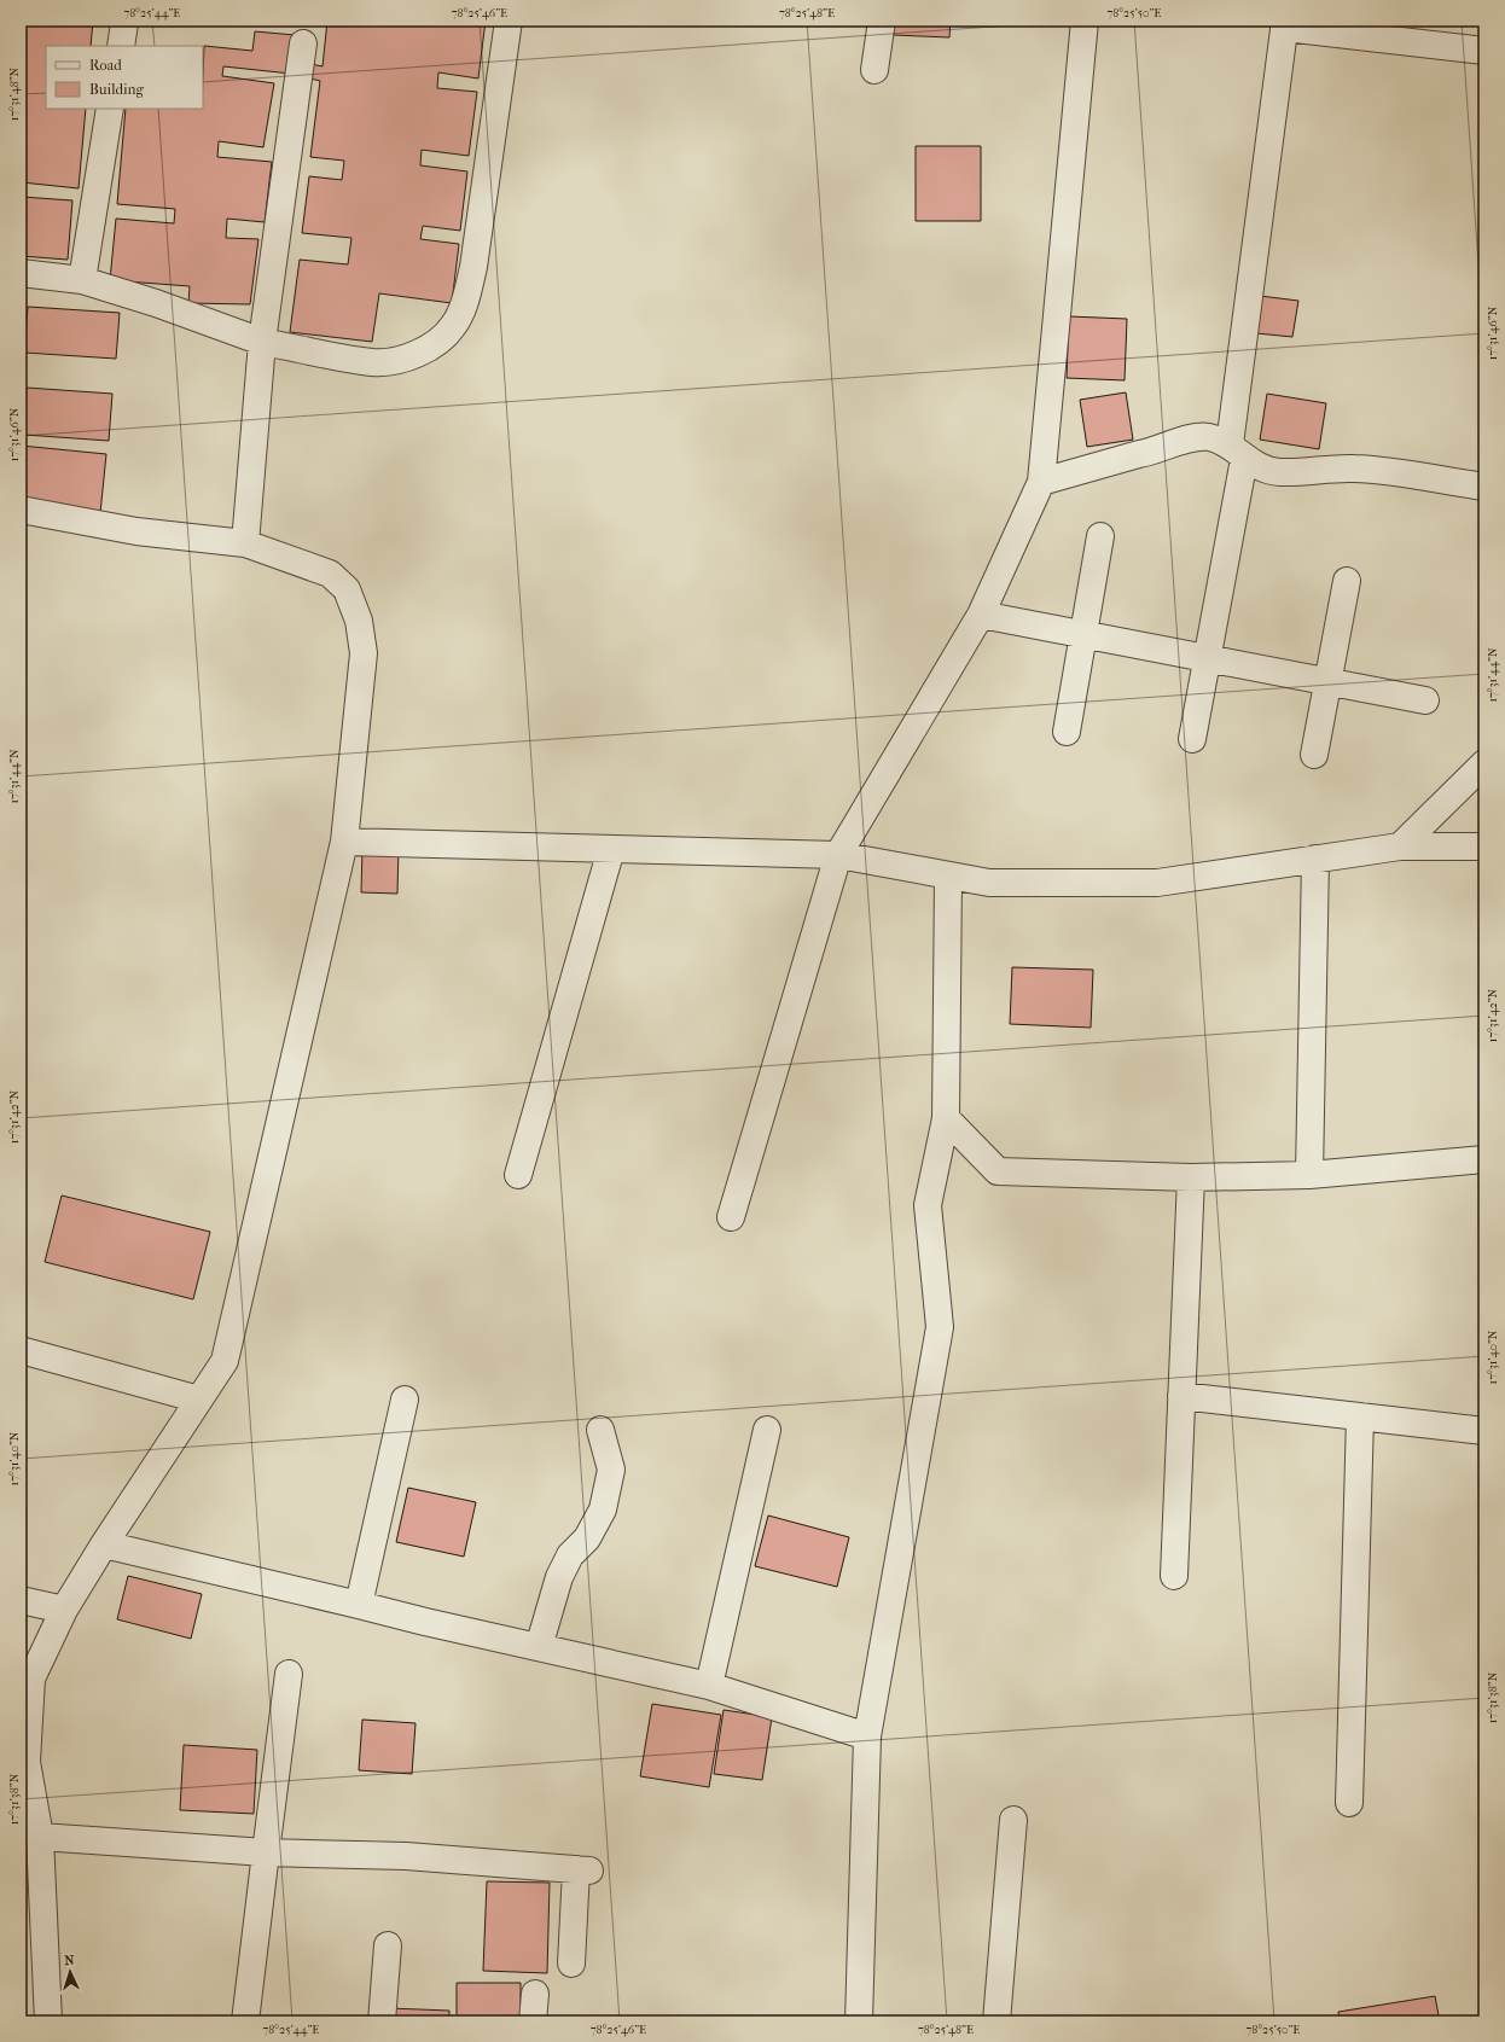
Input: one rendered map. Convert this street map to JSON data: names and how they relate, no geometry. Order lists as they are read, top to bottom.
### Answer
{
  "legend": ["Road", "Building"],
  "north": "top",
  "coordinates": [
    "78°25'44\"E",
    "78°25'46\"E",
    "78°25'48\"E",
    "78°25'50\"E",
    "17°31'48\"N",
    "17°31'46\"N",
    "17°31'44\"N",
    "17°31'42\"N",
    "17°31'40\"N",
    "17°31'38\"N"
  ]
}
